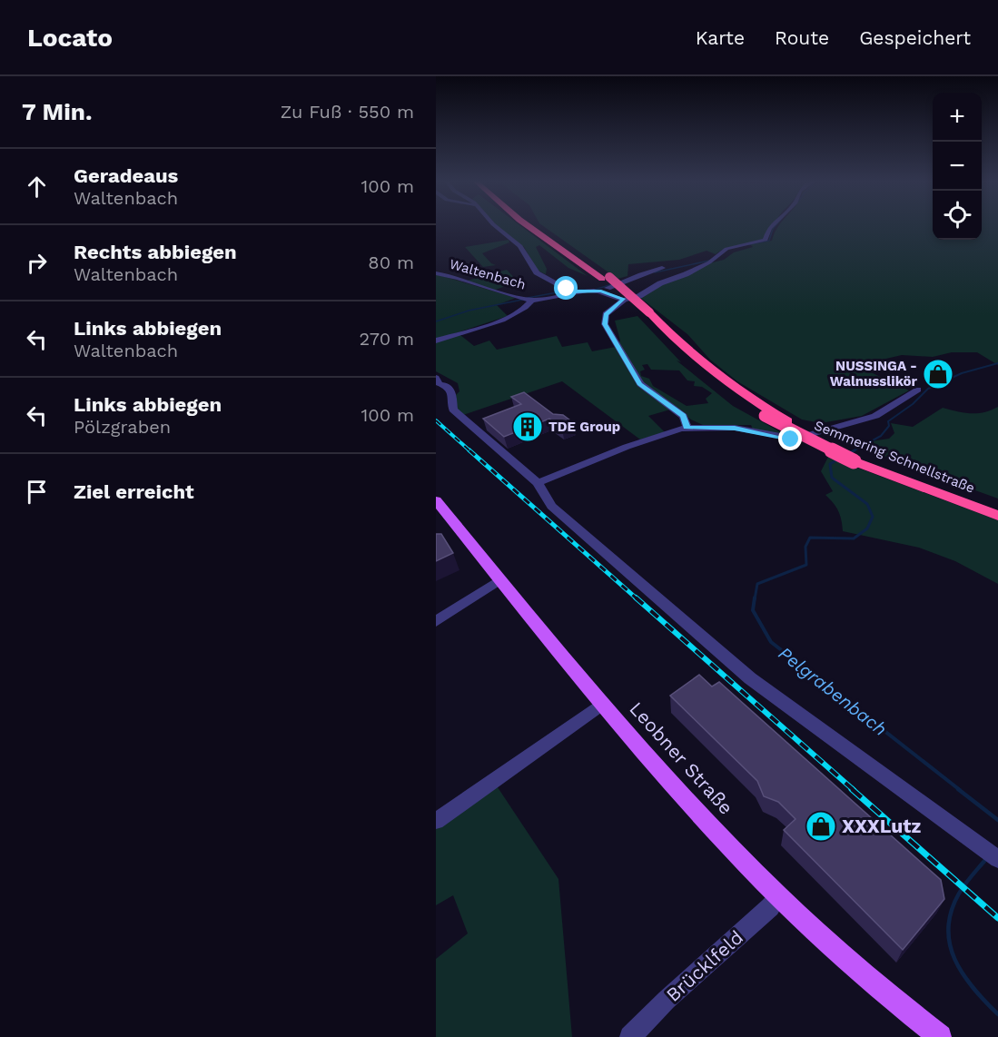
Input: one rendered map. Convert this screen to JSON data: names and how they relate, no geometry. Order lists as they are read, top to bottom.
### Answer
{
  "streets": {
    "highway": ["Semmering Schnellstraße"],
    "main road": ["Leobner Straße"],
    "street": ["Waltenbach", "Brücklfeld"]
  },
  "crossings": [
    ["Leobner Straße", "Brücklfeld"]
  ],
  "water": ["Pelgrabenbach"],
  "places": {
    "shop": ["NUSSINGA - Walnusslikör", "XXXLutz"],
    "building": ["TDE Group"]
  },
  "page": {
    "header": "Locato",
    "nav": ["Karte", "Route", "Gespeichert"],
    "heading": ["7 Min.", "Zu Fuß · 550 m"],
    "map_buttons": ["+", "−"],
    "list": [
      ["Geradeaus", "Waltenbach", "100 m"],
      ["Rechts abbiegen", "Waltenbach", "80 m"],
      ["Links abbiegen", "Waltenbach", "270 m"],
      ["Links abbiegen", "Pölzgraben", "100 m"],
      "Ziel erreicht"
    ]
  }
}
